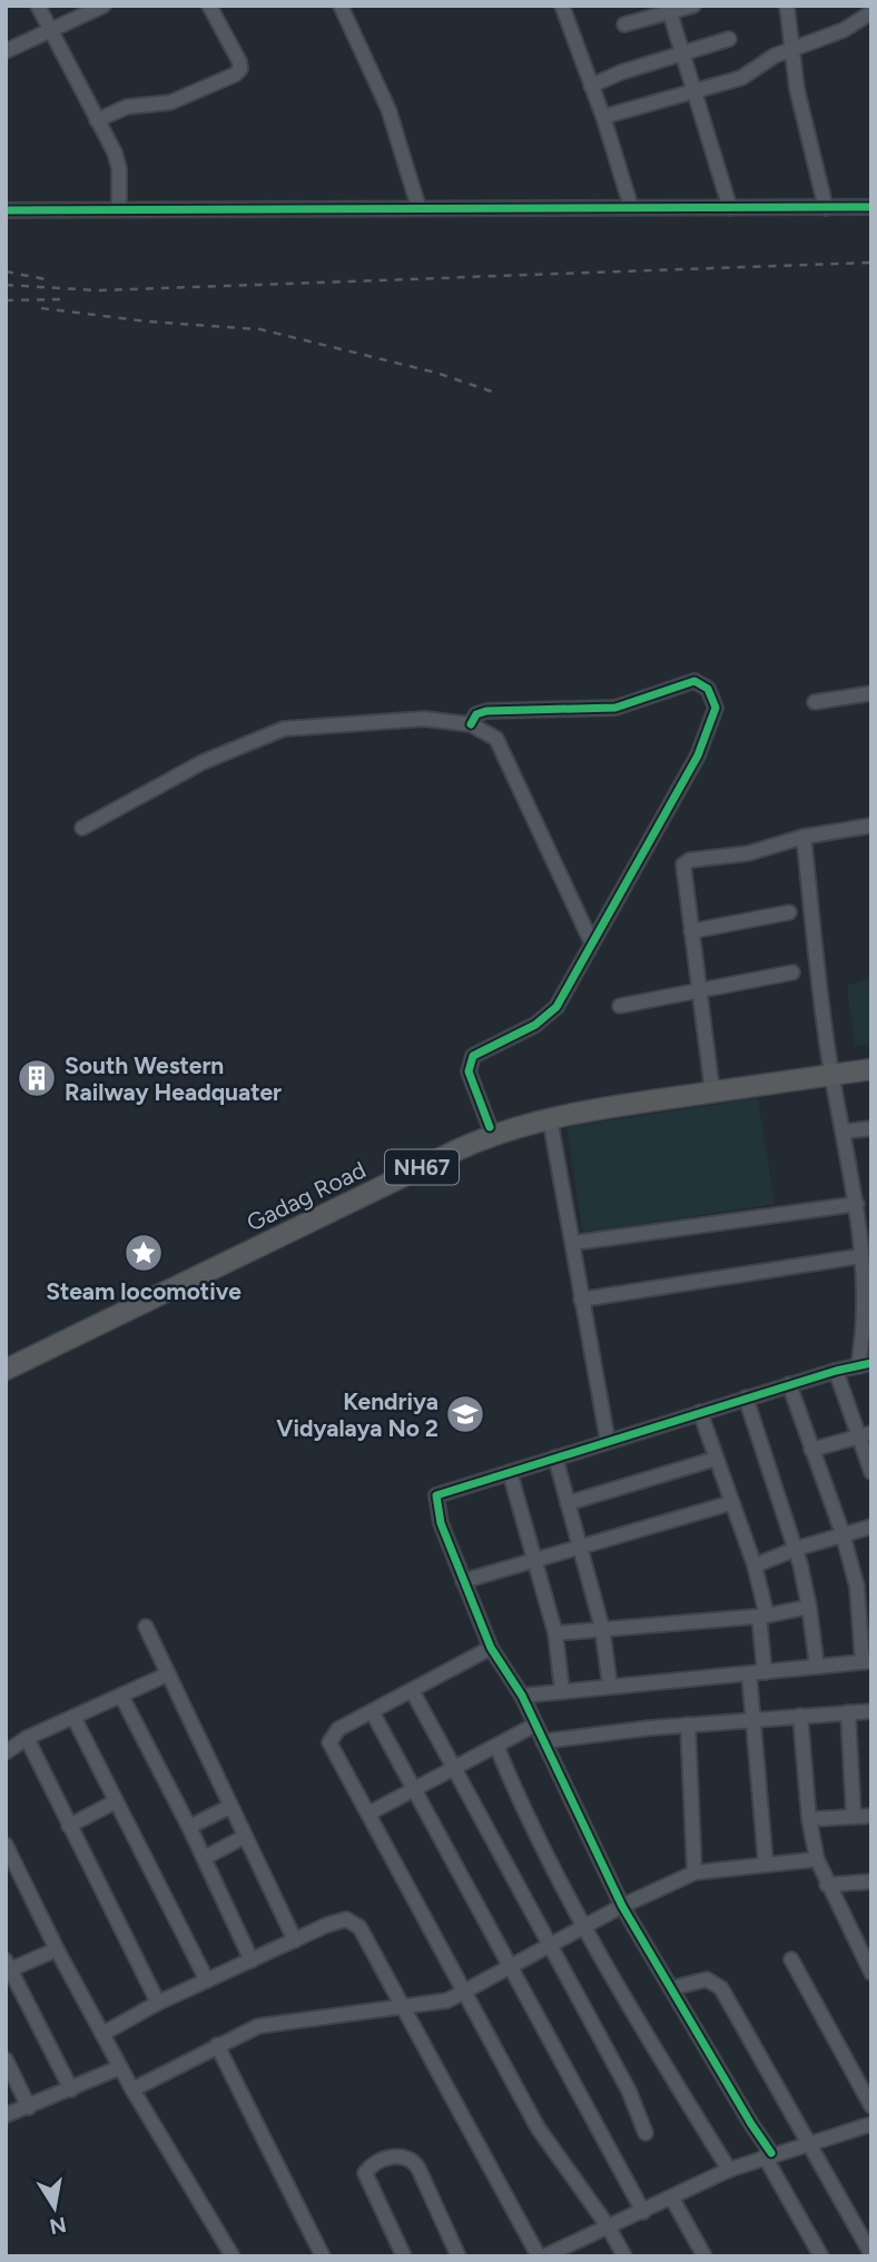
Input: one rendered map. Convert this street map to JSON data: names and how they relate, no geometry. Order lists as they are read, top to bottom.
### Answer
{
  "streets": {
    "highway": ["NH67", "Gadag Road"]
  },
  "places": {
    "building": ["South Western Railway Headquater"],
    "place": ["Steam locomotive"],
    "school or university": ["Kendriya Vidyalaya No 2"]
  },
  "north": "bottom"
}
